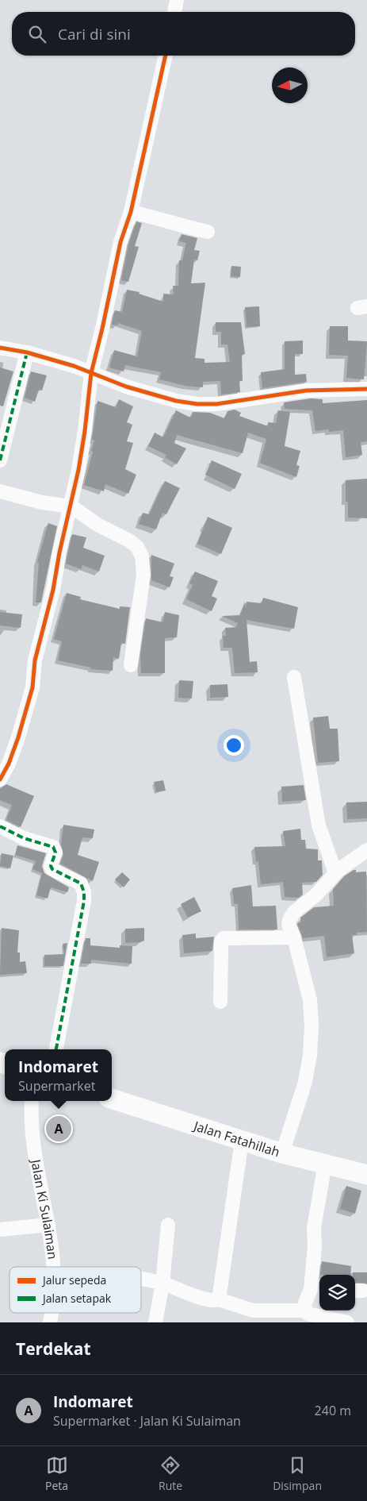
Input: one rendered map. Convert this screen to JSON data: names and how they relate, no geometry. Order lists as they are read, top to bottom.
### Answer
{
  "streets": {
    "street": ["Jalan Fatahillah", "Jalan Ki Sulaiman"]
  },
  "legend": ["Jalur sepeda", "Jalan setapak"],
  "north": "left",
  "page": {
    "search": "Cari di sini",
    "popup": ["Indomaret", "Supermarket"],
    "pins": "A",
    "heading": "Terdekat",
    "list": [
      {
        "mark": "A",
        "name": "Indomaret",
        "note": "Supermarket · Jalan Ki Sulaiman",
        "value": "240 m"
      }
    ],
    "nav": ["Peta", "Rute", "Disimpan"]
  }
}
